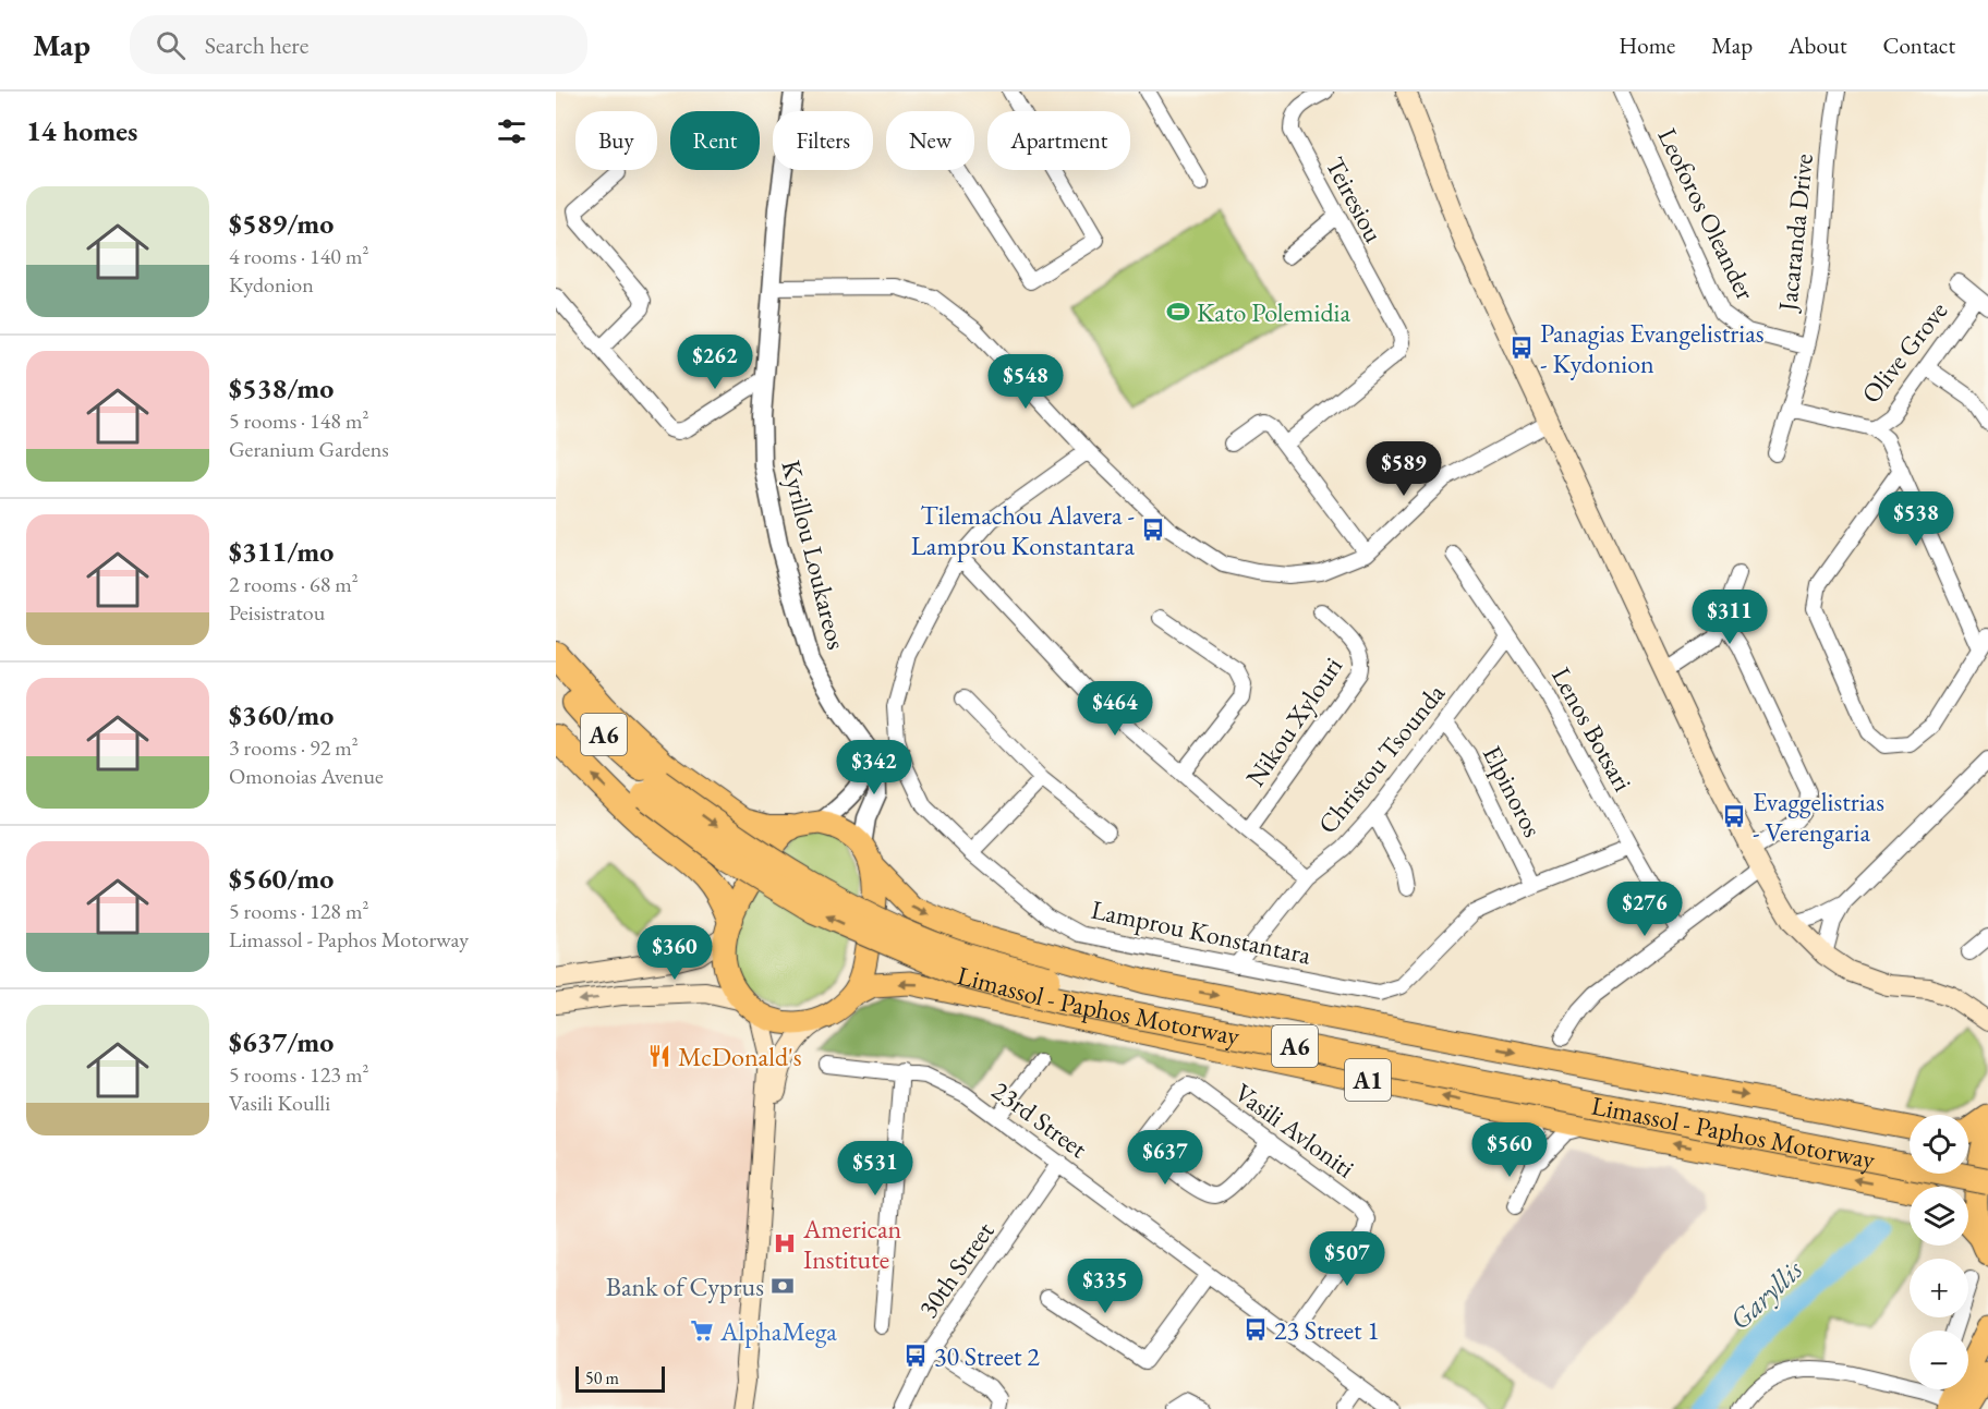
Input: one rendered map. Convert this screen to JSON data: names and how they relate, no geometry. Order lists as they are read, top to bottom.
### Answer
{
  "streets": {
    "highway": ["A6", "Limassol - Paphos Motorway"],
    "main road": ["A1"],
    "street": [
      "Teiresiou",
      "Leoforos Oleander",
      "Jacaranda Drive",
      "Olive Grove",
      "Kyrillou Loukareos",
      "Nikou Xylouri",
      "Lenos Botsari",
      "Christou Tsounda",
      "Elpinoros",
      "Lamprou Konstantara",
      "23rd Street",
      "Vasili Avloniti",
      "30th Street"
    ]
  },
  "crossings": [
    ["Leoforos Oleander", "Jacaranda Drive"],
    ["Jacaranda Drive", "Olive Grove"],
    ["Kyrillou Loukareos", "A1"],
    ["Lenos Botsari", "Christou Tsounda"],
    ["Lenos Botsari", "Lamprou Konstantara"],
    ["Christou Tsounda", "Elpinoros"],
    ["Christou Tsounda", "Lamprou Konstantara"],
    ["Elpinoros", "Lamprou Konstantara"],
    ["23rd Street", "Vasili Avloniti"],
    ["23rd Street", "30th Street"]
  ],
  "water": ["Garyllis"],
  "places": {
    "sports": ["Kato Polemidia"],
    "bus stop": [
      "Panagias Evangelistrias - Kydonion",
      "Tilemachou Alavera - Lamprou Konstantara",
      "Evaggelistrias - Verengaria",
      "23 Street 1",
      "30 Street 2"
    ],
    "restaurant": ["McDonald's"],
    "hospital": ["American Institute"],
    "bank": ["Bank of Cyprus"],
    "supermarket": ["AlphaMega"]
  },
  "scale_bar": "50 m",
  "page": {
    "header": "Map",
    "search": "Search here",
    "nav": [
      "Home",
      "Map",
      "About",
      "Contact"
    ],
    "heading": "14 homes",
    "chip": [
      "Buy",
      "Rent",
      "Filters",
      "New",
      "Apartment"
    ],
    "list": [
      {
        "name": "$589/mo",
        "note": "4 rooms · 140 m² · Kydonion"
      },
      {
        "name": "$538/mo",
        "note": "5 rooms · 148 m² · Geranium Gardens"
      },
      {
        "name": "$311/mo",
        "note": "2 rooms · 68 m² · Peisistratou"
      },
      {
        "name": "$360/mo",
        "note": "3 rooms · 92 m² · Omonoias Avenue"
      },
      {
        "name": "$560/mo",
        "note": "5 rooms · 128 m² · Limassol - Paphos Motorway"
      },
      {
        "name": "$637/mo",
        "note": "5 rooms · 123 m² · Vasili Koulli"
      }
    ],
    "price": [
      "$262",
      "$548",
      "$589",
      "$538",
      "$311",
      "$464",
      "$342",
      "$276",
      "$360",
      "$560",
      "$637",
      "$531",
      "$507",
      "$335"
    ],
    "map_buttons": ["+", "−"],
    "scale": "50 m"
  }
}
